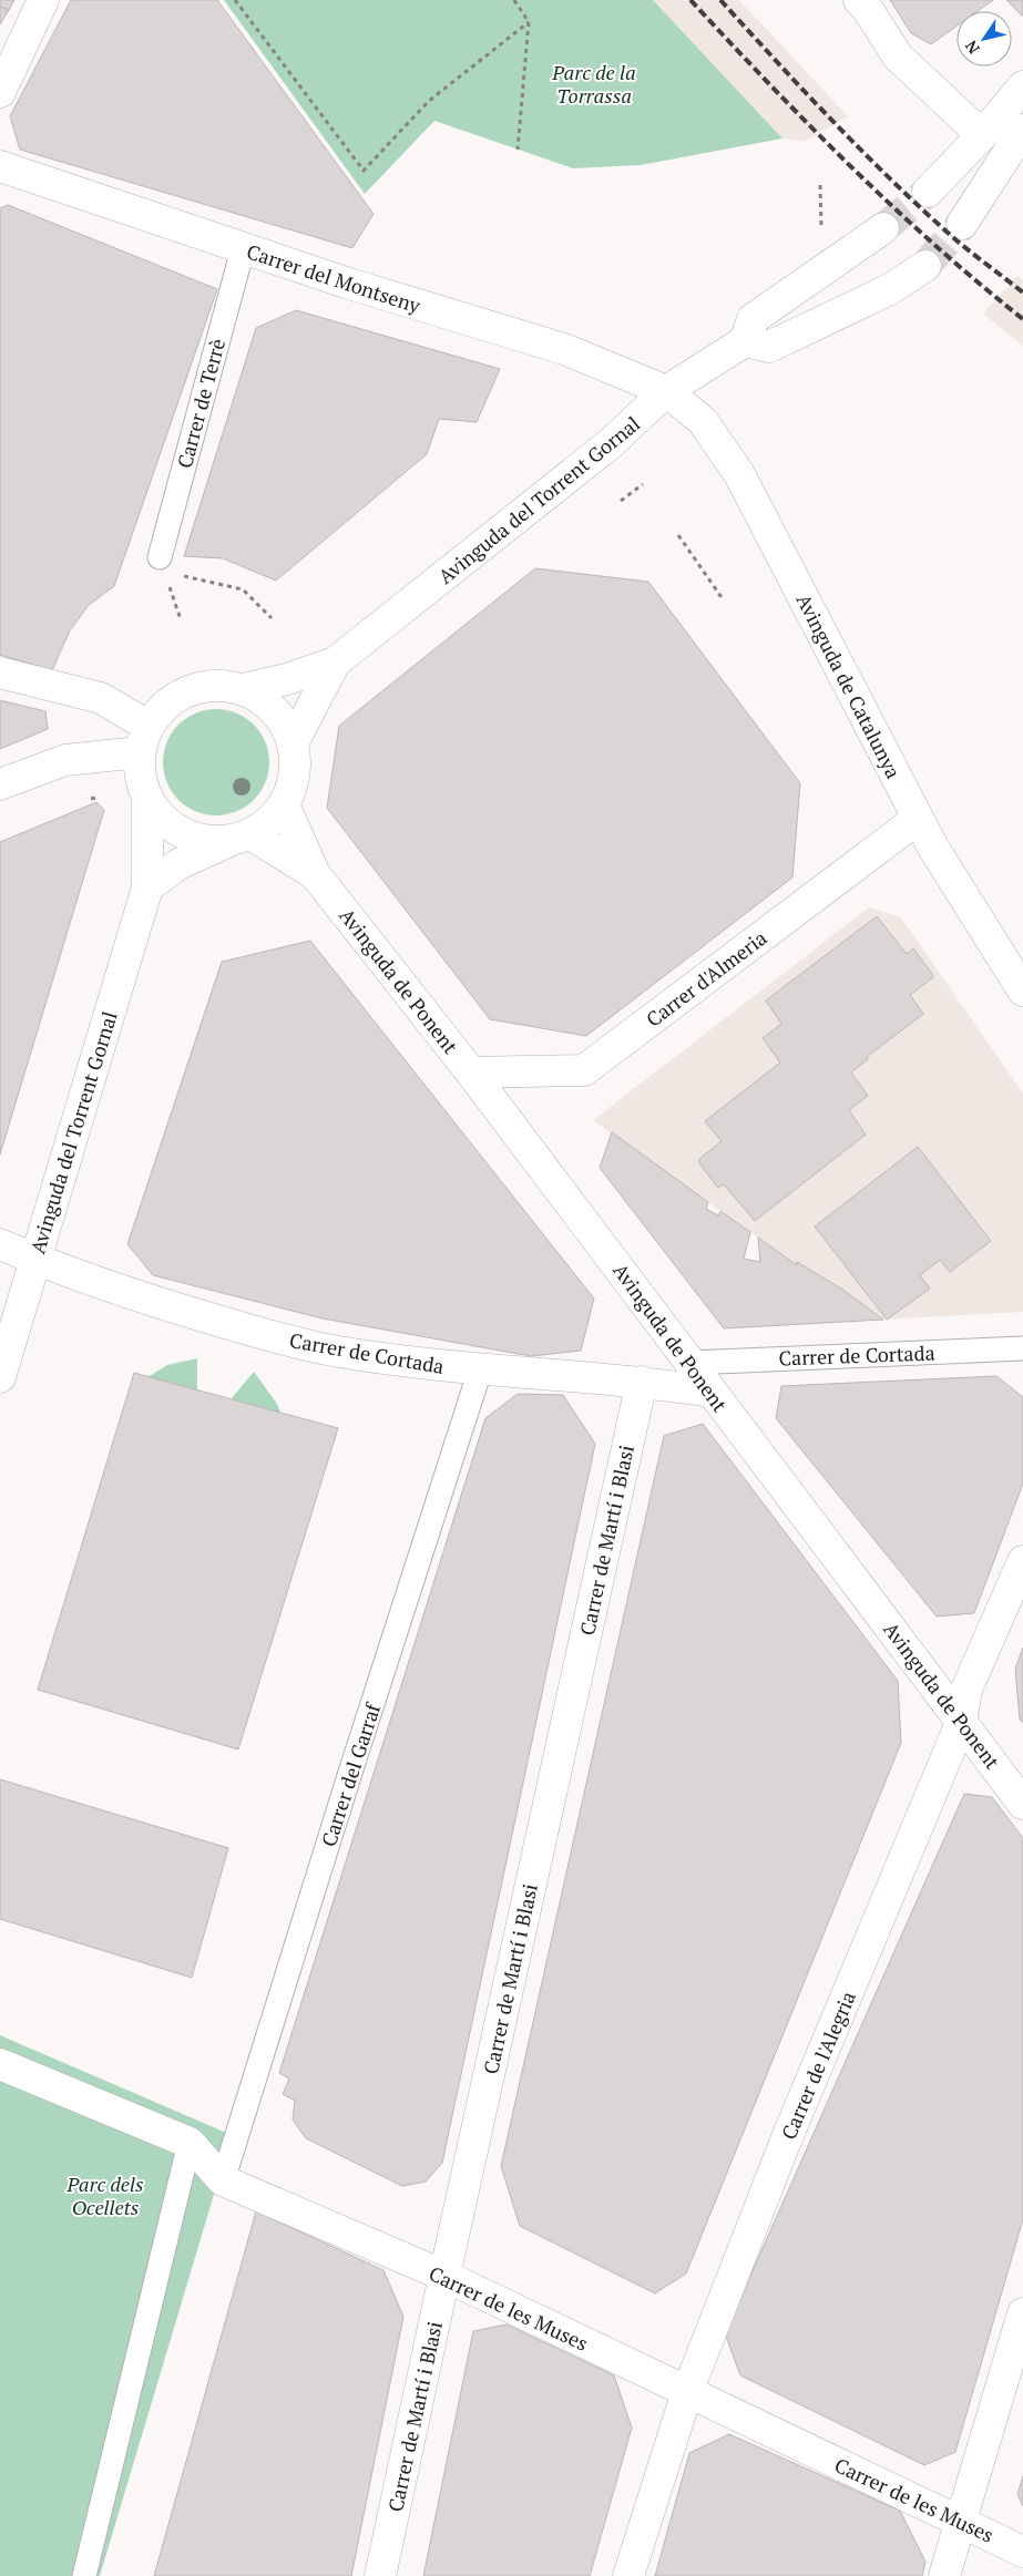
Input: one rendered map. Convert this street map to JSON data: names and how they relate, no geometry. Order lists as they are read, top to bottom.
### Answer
{
  "streets": {
    "street": [
      "Carrer del Montseny",
      "Carrer de Terrè",
      "Avinguda del Torrent Gornal",
      "Avinguda de Catalunya",
      "Carrer d'Almeria",
      "Avinguda de Ponent",
      "Carrer de Cortada",
      "Carrer de Martí i Blasi",
      "Carrer del Garraf",
      "Carrer de l'Alegria",
      "Carrer de les Muses"
    ]
  },
  "crossings": [
    ["Carrer del Montseny", "Carrer de Terrè"],
    ["Carrer del Montseny", "Avinguda del Torrent Gornal"],
    ["Carrer del Montseny", "Avinguda de Catalunya"],
    ["Avinguda del Torrent Gornal", "Avinguda de Catalunya"],
    ["Avinguda del Torrent Gornal", "Avinguda de Ponent"],
    ["Avinguda del Torrent Gornal", "Carrer de Cortada"],
    ["Avinguda de Catalunya", "Carrer d'Almeria"],
    ["Carrer d'Almeria", "Avinguda de Ponent"],
    ["Avinguda de Ponent", "Carrer de Cortada"],
    ["Avinguda de Ponent", "Carrer de l'Alegria"],
    ["Carrer de Cortada", "Carrer de Martí i Blasi"],
    ["Carrer de Cortada", "Carrer del Garraf"],
    ["Carrer de Martí i Blasi", "Carrer de les Muses"],
    ["Carrer del Garraf", "Carrer de les Muses"],
    ["Carrer de l'Alegria", "Carrer de les Muses"]
  ],
  "parks": ["Parc de la Torrassa", "Parc dels Ocellets"],
  "north": "bottom left"
}
